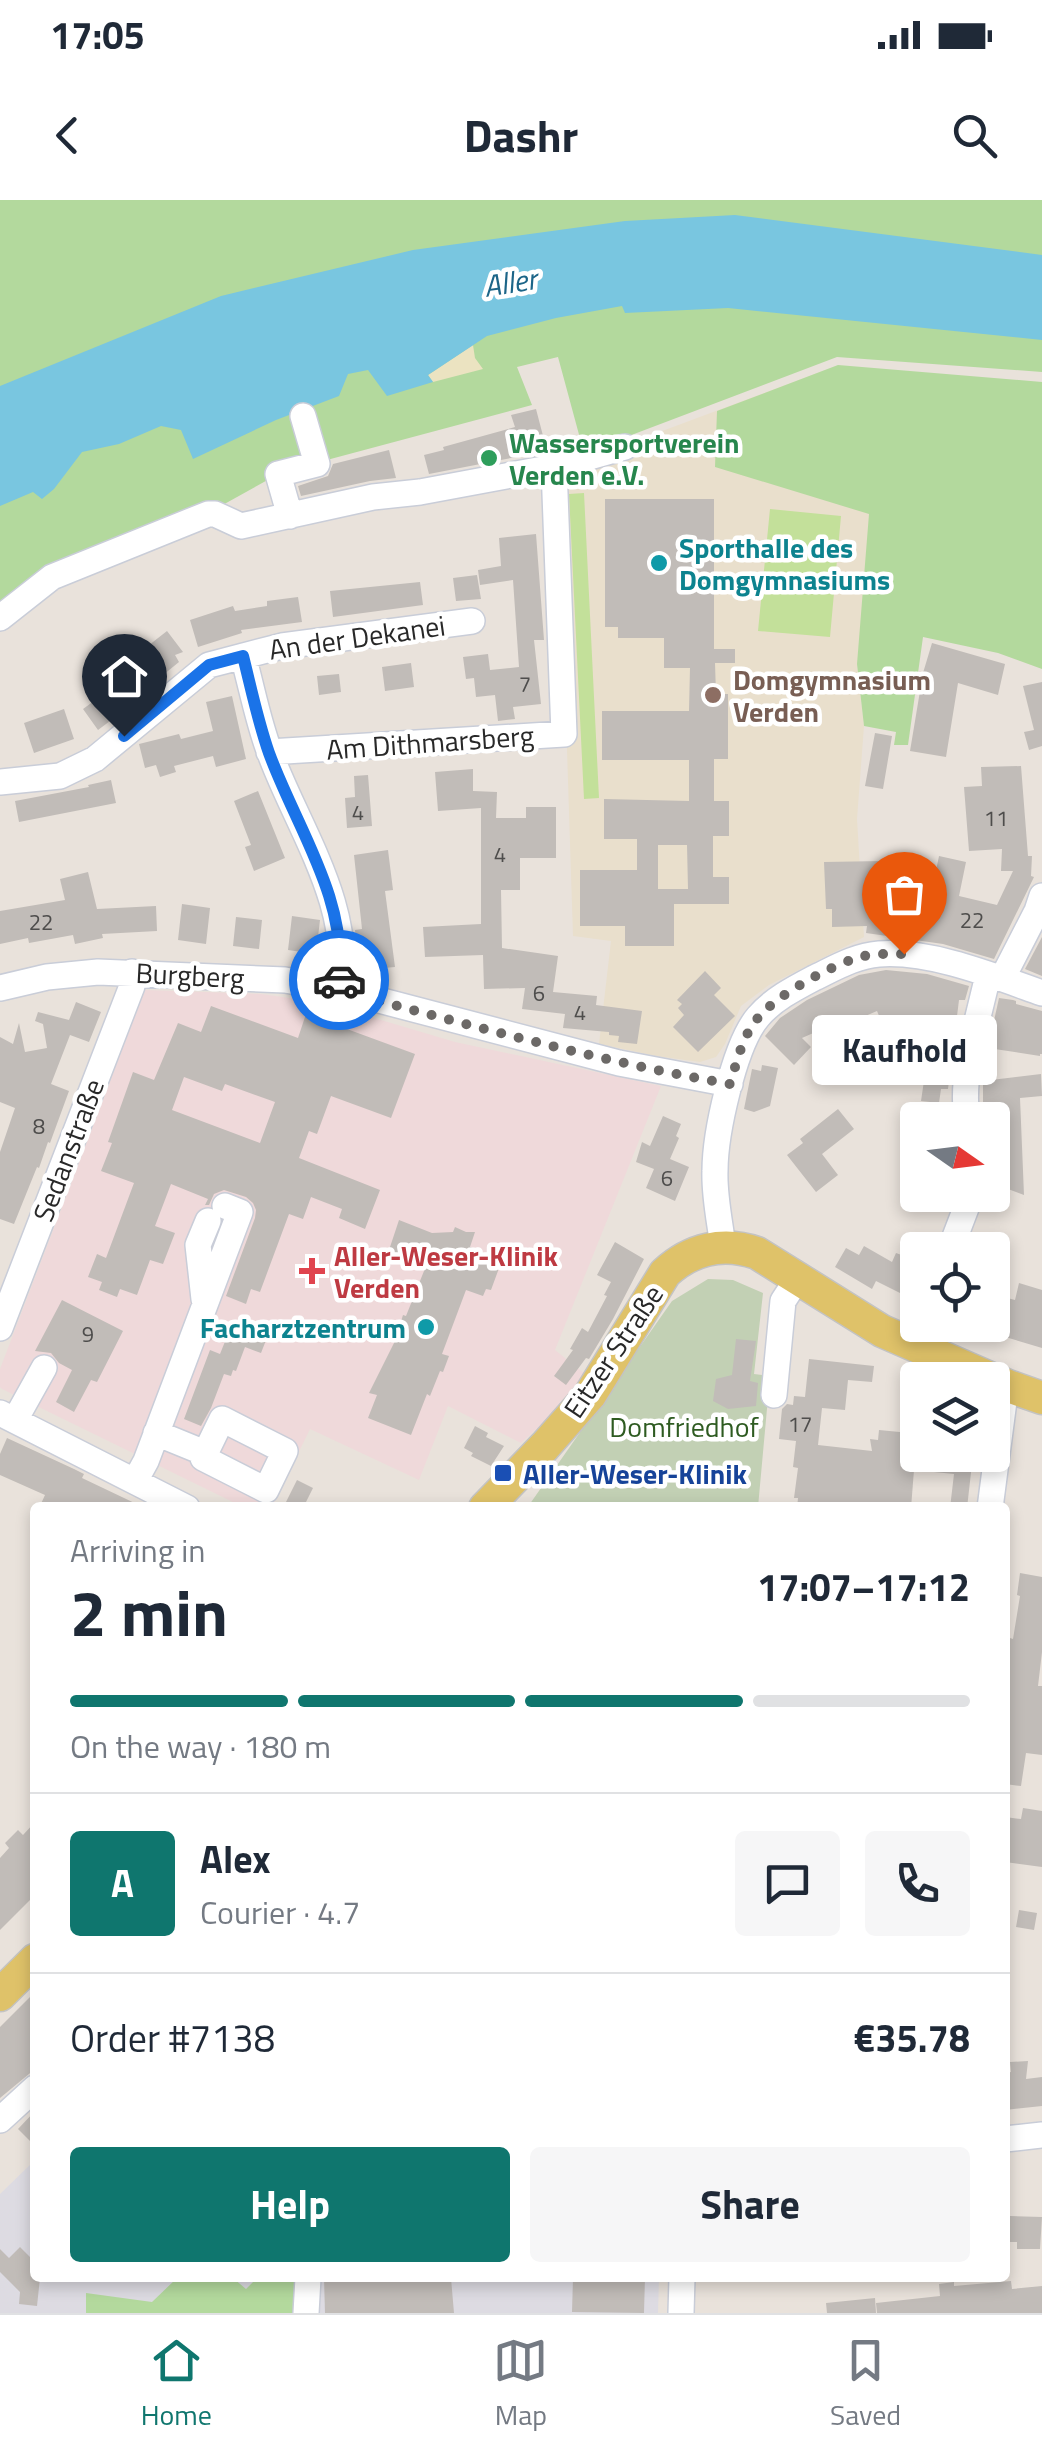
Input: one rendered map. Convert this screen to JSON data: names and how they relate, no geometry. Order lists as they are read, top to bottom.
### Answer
{
  "streets": {
    "main road": ["Eitzer Straße"],
    "street": [
      "An der Dekanei",
      "Am Dithmarsberg",
      "Burgberg",
      "Sedanstraße"
    ]
  },
  "crossings": [
    ["An der Dekanei", "Am Dithmarsberg"],
    ["An der Dekanei", "Burgberg"],
    ["Burgberg", "Sedanstraße"]
  ],
  "water": ["Aller"],
  "parks": ["Domfriedhof"],
  "places": {
    "other": [
      "Wassersportverein Verden e.V.",
      "Sporthalle des Domgymnasiums",
      "Domgymnasium Verden",
      "Kaufhold",
      "Facharztzentrum"
    ],
    "health": ["Aller-Weser-Klinik Verden"],
    "transit": ["Aller-Weser-Klinik"]
  },
  "house_numbers": [
    "7",
    "4",
    "11",
    "4",
    "22",
    "22",
    "6",
    "4",
    "8",
    "6",
    "9",
    "17"
  ],
  "north": "right",
  "page": {
    "status": "17:05",
    "header": "Dashr",
    "bubble": "Kaufhold",
    "heading": ["2 min", "Arriving in", "17:07–17:12"],
    "panel": [
      "Alex",
      "Courier · 4.7",
      "Order #7138",
      "€35.78"
    ],
    "bar": "On the way · 180 m",
    "round": "A",
    "buttons": ["Help", "Share"],
    "tabs": ["Home", "Map", "Saved"]
  }
}
